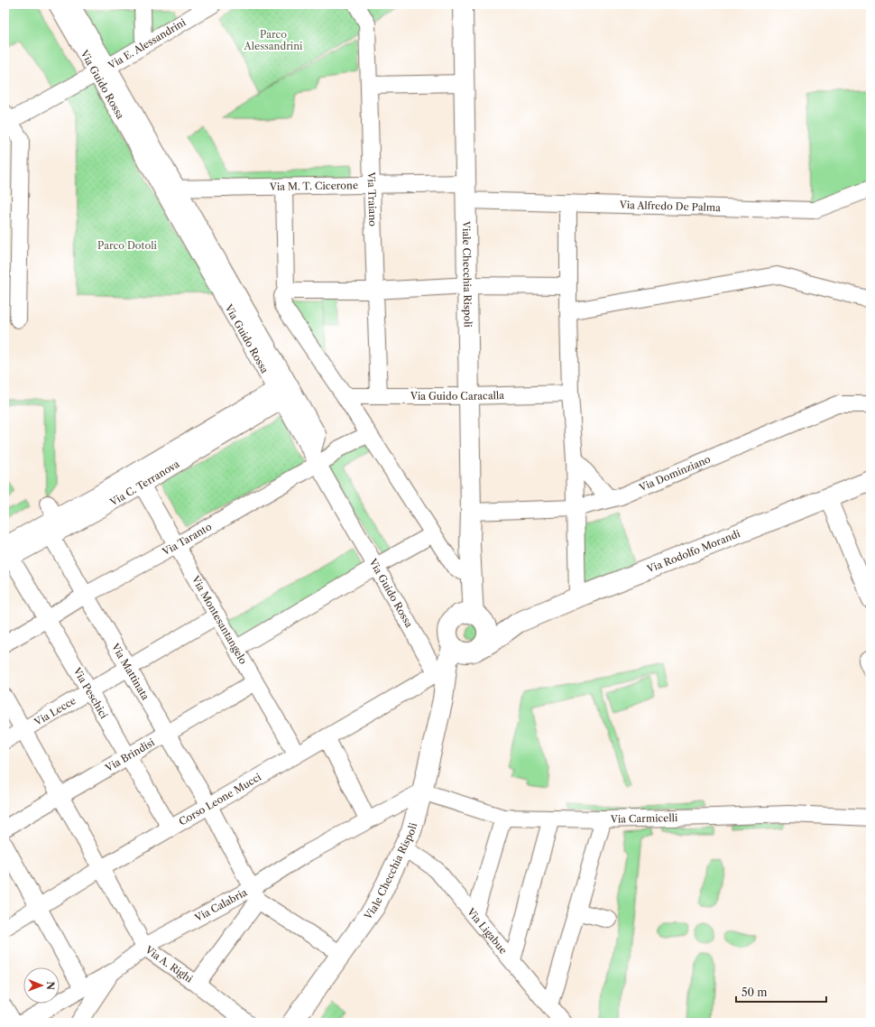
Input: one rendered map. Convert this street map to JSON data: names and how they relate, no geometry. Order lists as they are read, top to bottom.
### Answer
{
  "streets": {
    "main road": ["Viale Checchia Rispoli", "Via Rodolfo Morandi"],
    "street": [
      "Via E. Alessandrini",
      "Via Guido Rossa",
      "Via M. T. Cicerone",
      "Via Traiano",
      "Via Alfredo De Palma",
      "Via Guido Caracalla",
      "Via Dominziano",
      "Via C. Terranova",
      "Via Taranto",
      "Via Montesantangelo",
      "Via Mattinata",
      "Via Peschici",
      "Via Lecce",
      "Via Brindisi",
      "Corso Leone Mucci",
      "Via Carmicelli",
      "Via Calabria",
      "Via Ligabue",
      "Via A. Righi"
    ]
  },
  "crossings": [
    ["Via E. Alessandrini", "Via Guido Rossa"],
    ["Via Guido Rossa", "Via M. T. Cicerone"],
    ["Via Guido Rossa", "Viale Checchia Rispoli"],
    ["Via Guido Rossa", "Via C. Terranova"],
    ["Via Guido Rossa", "Via Taranto"],
    ["Via Guido Rossa", "Corso Leone Mucci"],
    ["Via M. T. Cicerone", "Via Traiano"],
    ["Via M. T. Cicerone", "Via Alfredo De Palma"],
    ["Via M. T. Cicerone", "Viale Checchia Rispoli"],
    ["Via Traiano", "Via Guido Caracalla"],
    ["Via Alfredo De Palma", "Viale Checchia Rispoli"],
    ["Viale Checchia Rispoli", "Via Guido Caracalla"],
    ["Viale Checchia Rispoli", "Via Dominziano"],
    ["Viale Checchia Rispoli", "Via Rodolfo Morandi"],
    ["Viale Checchia Rispoli", "Corso Leone Mucci"],
    ["Viale Checchia Rispoli", "Via Carmicelli"],
    ["Viale Checchia Rispoli", "Via Calabria"],
    ["Viale Checchia Rispoli", "Via Ligabue"],
    ["Via C. Terranova", "Via Montesantangelo"],
    ["Via C. Terranova", "Via Mattinata"],
    ["Via Taranto", "Via Montesantangelo"],
    ["Via Taranto", "Via Mattinata"],
    ["Via Taranto", "Via Peschici"],
    ["Via Montesantangelo", "Via Lecce"],
    ["Via Montesantangelo", "Via Brindisi"],
    ["Via Montesantangelo", "Corso Leone Mucci"],
    ["Via Mattinata", "Via Lecce"],
    ["Via Mattinata", "Via Brindisi"],
    ["Via Mattinata", "Corso Leone Mucci"],
    ["Via Mattinata", "Via Calabria"],
    ["Via Peschici", "Via Lecce"],
    ["Via Peschici", "Via Brindisi"],
    ["Via Peschici", "Corso Leone Mucci"],
    ["Via Lecce", "Via A. Righi"],
    ["Via Brindisi", "Via A. Righi"],
    ["Corso Leone Mucci", "Via A. Righi"],
    ["Via Carmicelli", "Via Calabria"],
    ["Via Calabria", "Via A. Righi"]
  ],
  "parks": ["Parco Alessandrini", "Parco Dotoli"],
  "scale_bar": "50 m",
  "north": "right"
}
